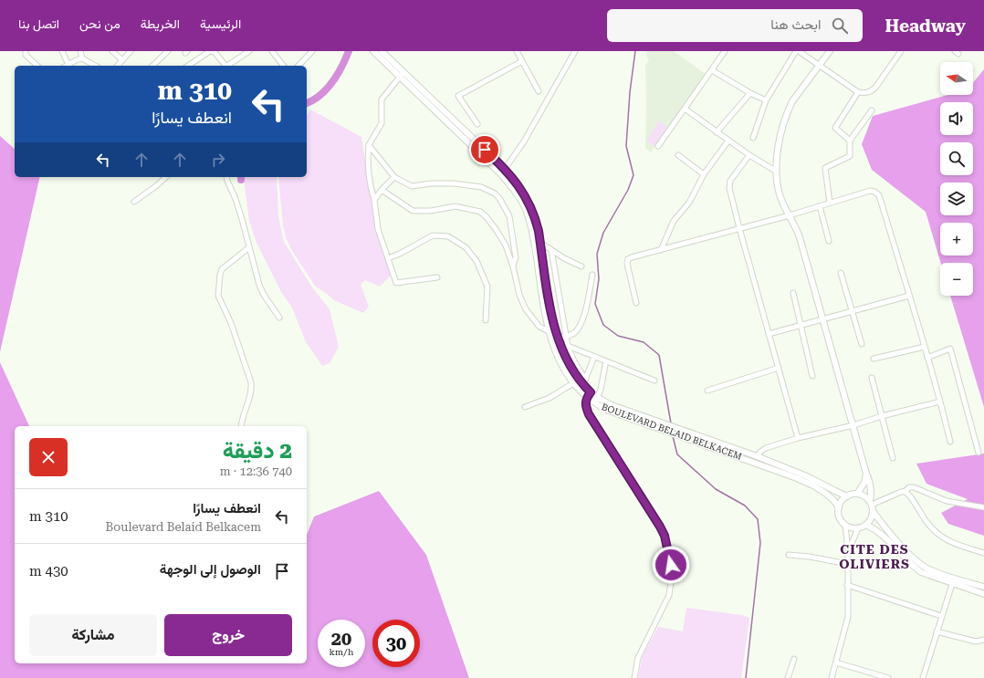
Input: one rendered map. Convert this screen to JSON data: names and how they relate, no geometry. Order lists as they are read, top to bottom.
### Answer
{
  "streets": {
    "main road": ["BOULEVARD BELAID BELKACEM"]
  },
  "districts": ["CITE DES OLIVIERS"],
  "north": "left",
  "page": {
    "header": "Headway",
    "search": "ابحث هنا",
    "nav": [
      "الرئيسية",
      "الخريطة",
      "من نحن",
      "اتصل بنا"
    ],
    "map_buttons": ["+", "−"],
    "turn": ["310 m", "انعطف يسارًا"],
    "heading": ["2 دقيقة", "740 m · 12:36"],
    "list": [
      {
        "name": "انعطف يسارًا",
        "note": "Boulevard Belaid Belkacem",
        "value": "310 m"
      },
      {
        "name": "الوصول إلى الوجهة",
        "value": "430 m"
      }
    ],
    "buttons": ["خروج", "مشاركة"],
    "speed": "20 km/h",
    "limit": "30"
  }
}
